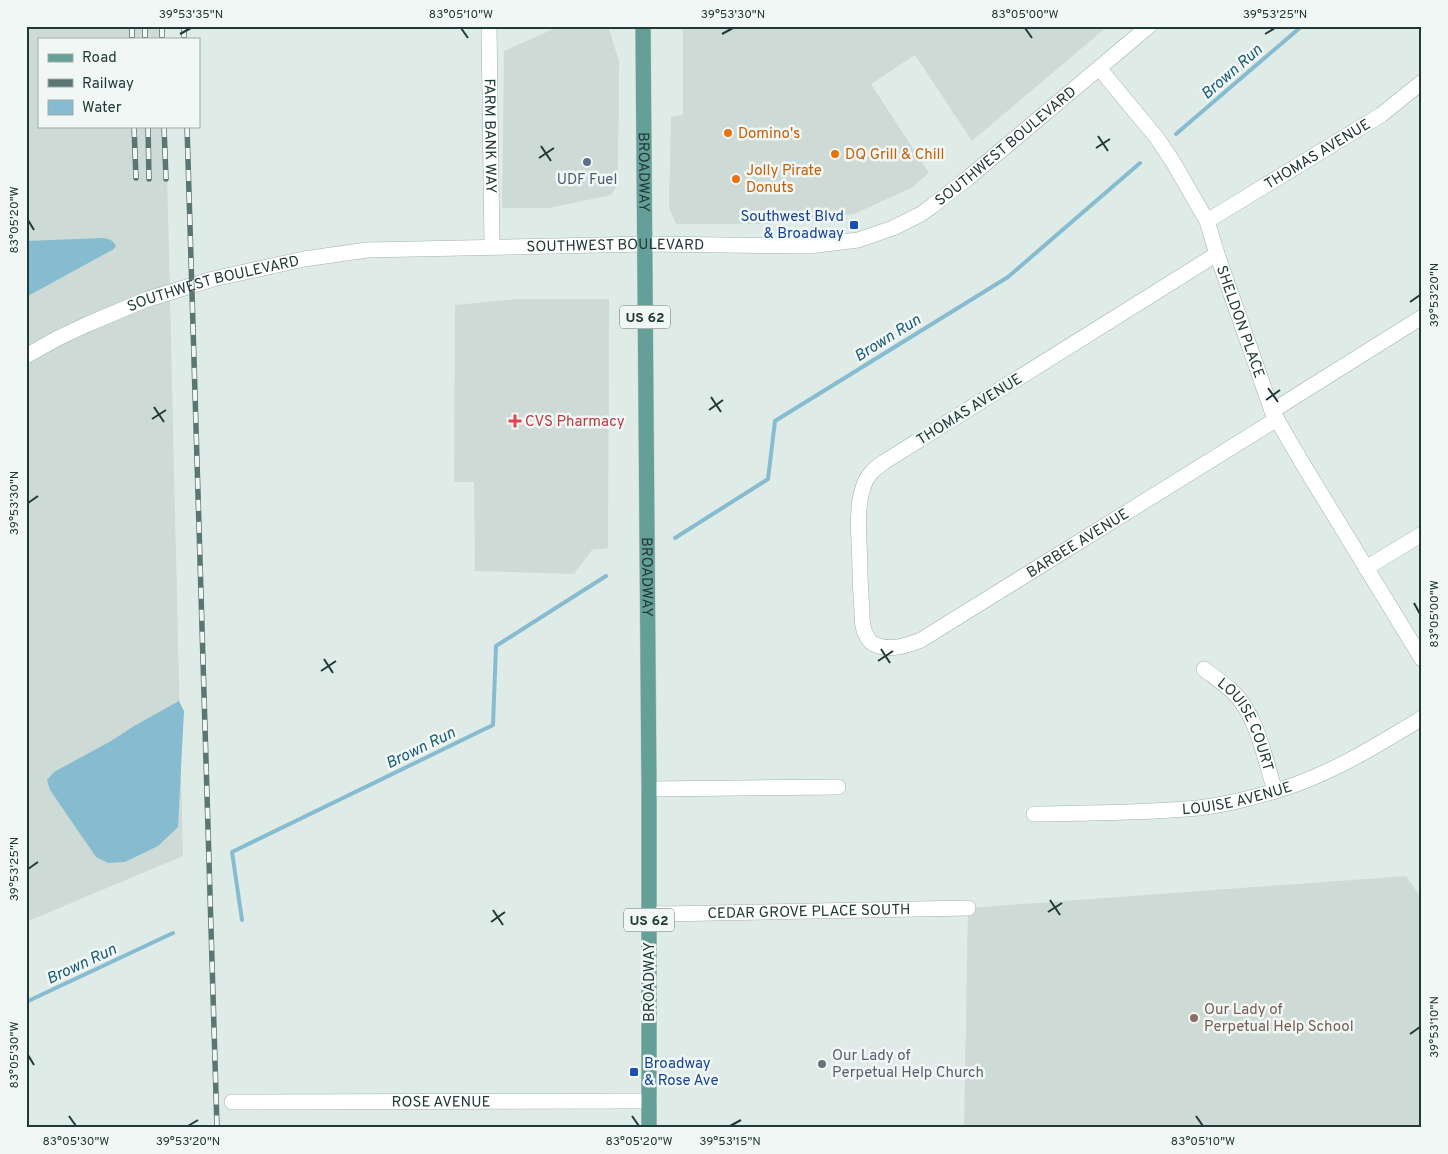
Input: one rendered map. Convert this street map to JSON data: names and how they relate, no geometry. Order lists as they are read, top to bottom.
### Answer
{
  "streets": {
    "main road": ["BROADWAY", "US 62"],
    "street": [
      "FARM BANK WAY",
      "SOUTHWEST BOULEVARD",
      "THOMAS AVENUE",
      "SHELDON PLACE",
      "BARBEE AVENUE",
      "LOUISE COURT",
      "LOUISE AVENUE",
      "CEDAR GROVE PLACE SOUTH",
      "ROSE AVENUE"
    ]
  },
  "crossings": [
    ["FARM BANK WAY", "SOUTHWEST BOULEVARD"],
    ["SOUTHWEST BOULEVARD", "BROADWAY"],
    ["SOUTHWEST BOULEVARD", "SHELDON PLACE"],
    ["THOMAS AVENUE", "SHELDON PLACE"],
    ["THOMAS AVENUE", "BARBEE AVENUE"],
    ["BROADWAY", "CEDAR GROVE PLACE SOUTH"],
    ["BROADWAY", "ROSE AVENUE"],
    ["SHELDON PLACE", "BARBEE AVENUE"],
    ["LOUISE COURT", "LOUISE AVENUE"]
  ],
  "water": ["Brown Run"],
  "places": {
    "other": [
      "Domino's",
      "DQ Grill & Chill",
      "UDF Fuel",
      "Jolly Pirate Donuts",
      "Our Lady of Perpetual Help School",
      "Our Lady of Perpetual Help Church"
    ],
    "transit": ["Southwest Blvd & Broadway", "Broadway & Rose Ave"],
    "health": ["CVS Pharmacy"]
  },
  "legend": ["Road", "Railway", "Water"],
  "coordinates": [
    "39°53'35\"N",
    "83°05'10\"W",
    "39°53'30\"N",
    "83°05'00\"W",
    "39°53'25\"N",
    "83°05'20\"W",
    "39°53'20\"N",
    "39°53'10\"N",
    "83°05'30\"W",
    "39°53'15\"N"
  ]
}
